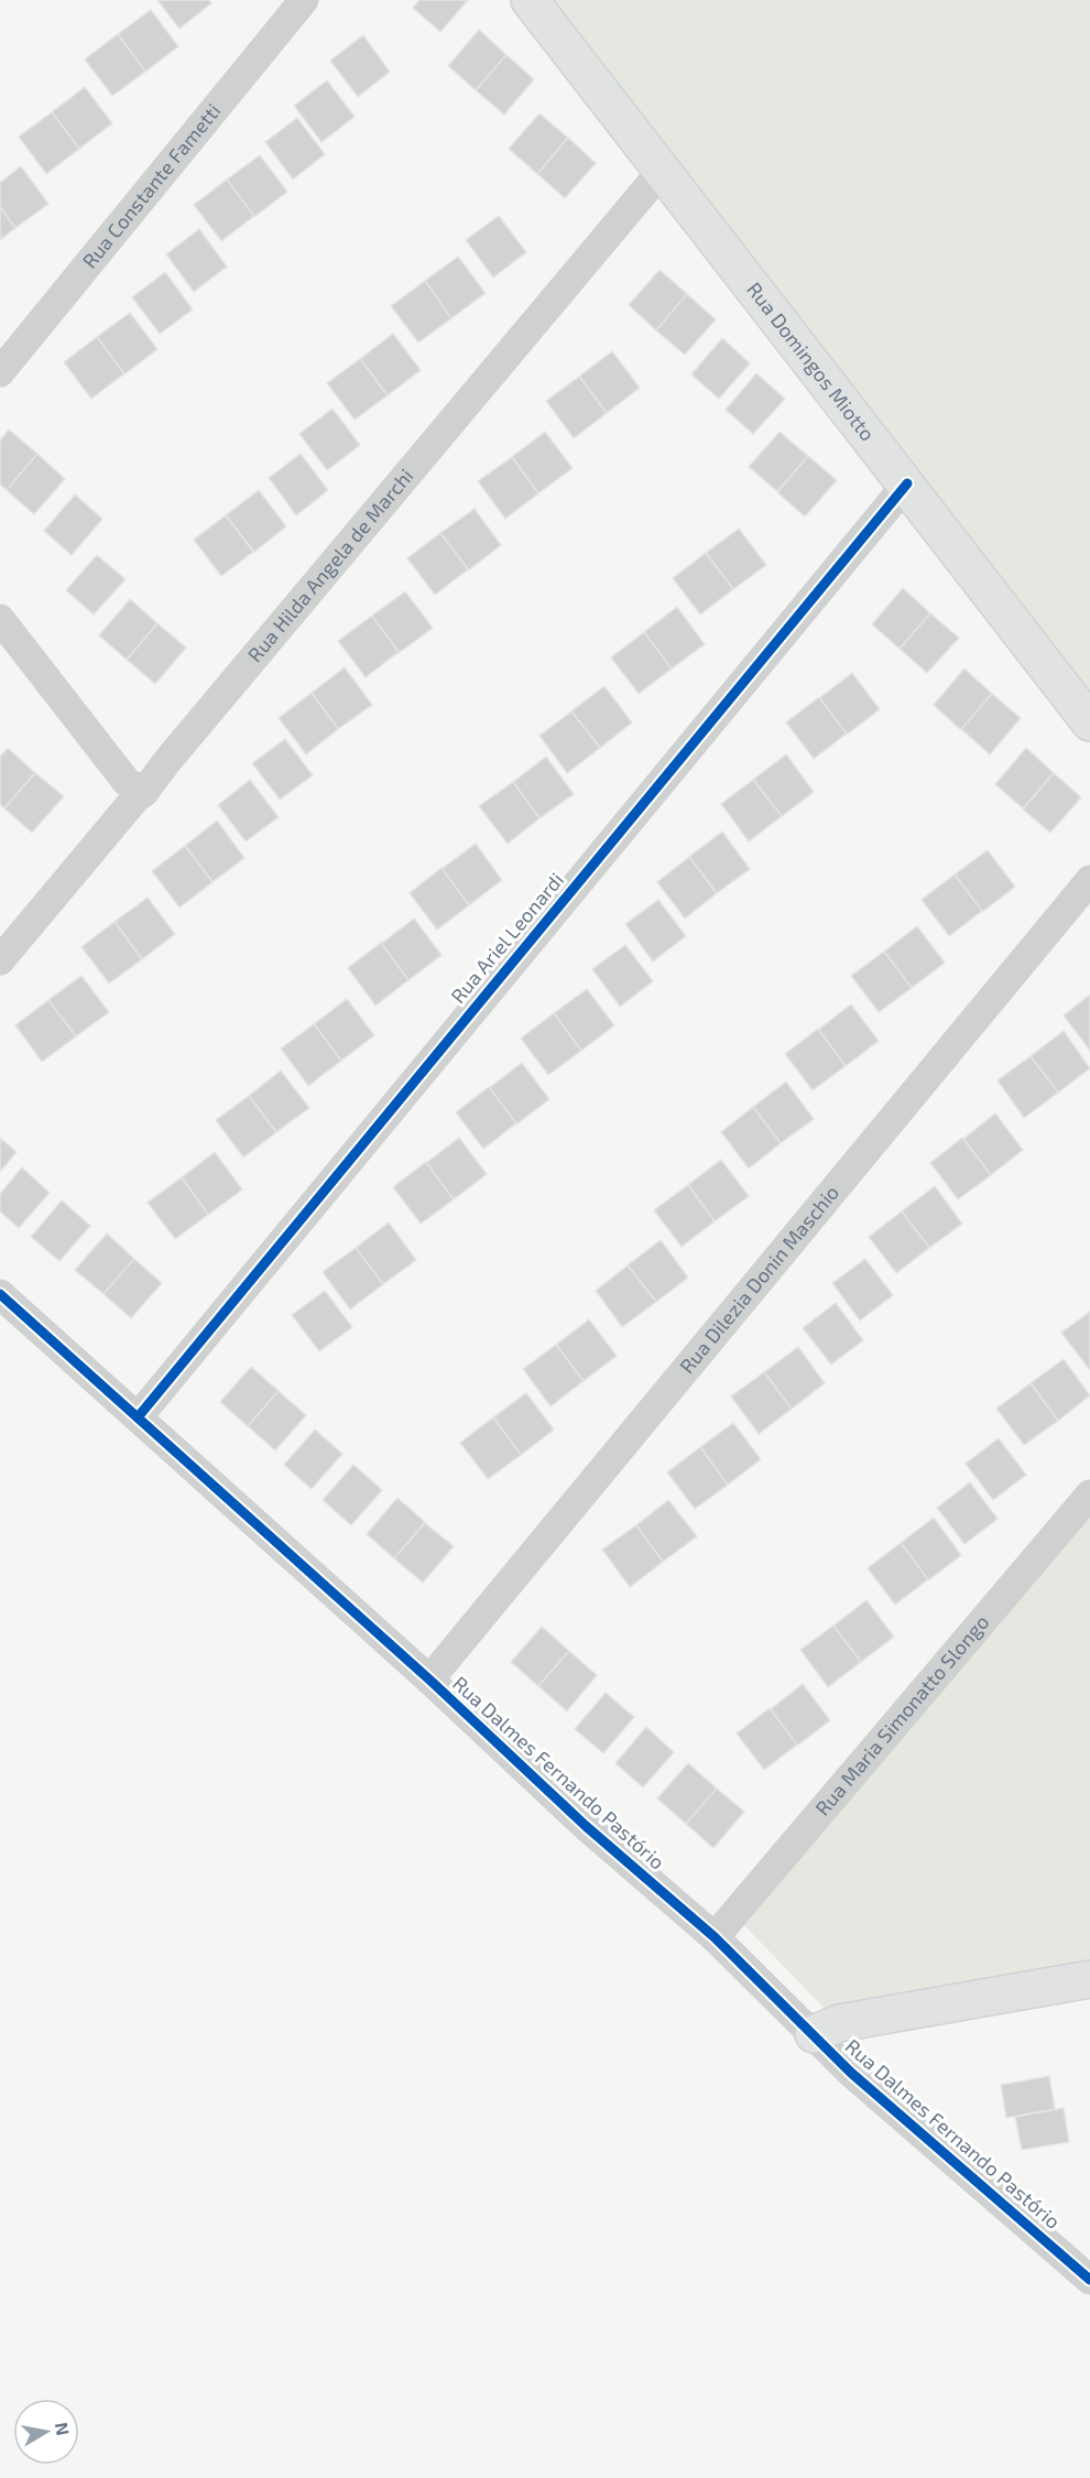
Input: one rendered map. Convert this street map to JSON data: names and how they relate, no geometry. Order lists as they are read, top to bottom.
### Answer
{
  "streets": {
    "street": [
      "Rua Constante Fametti",
      "Rua Domingos Miotto",
      "Rua Hilda Angela de Marchi",
      "Rua Ariel Leonardi",
      "Rua Dilezia Donin Maschio",
      "Rua Maria Simonatto Slongo",
      "Rua Dalmes Fernando Pastório"
    ]
  },
  "crossings": [
    ["Rua Domingos Miotto", "Rua Hilda Angela de Marchi"],
    ["Rua Domingos Miotto", "Rua Ariel Leonardi"],
    ["Rua Ariel Leonardi", "Rua Dalmes Fernando Pastório"],
    ["Rua Dilezia Donin Maschio", "Rua Dalmes Fernando Pastório"],
    ["Rua Maria Simonatto Slongo", "Rua Dalmes Fernando Pastório"]
  ],
  "north": "right"
}
